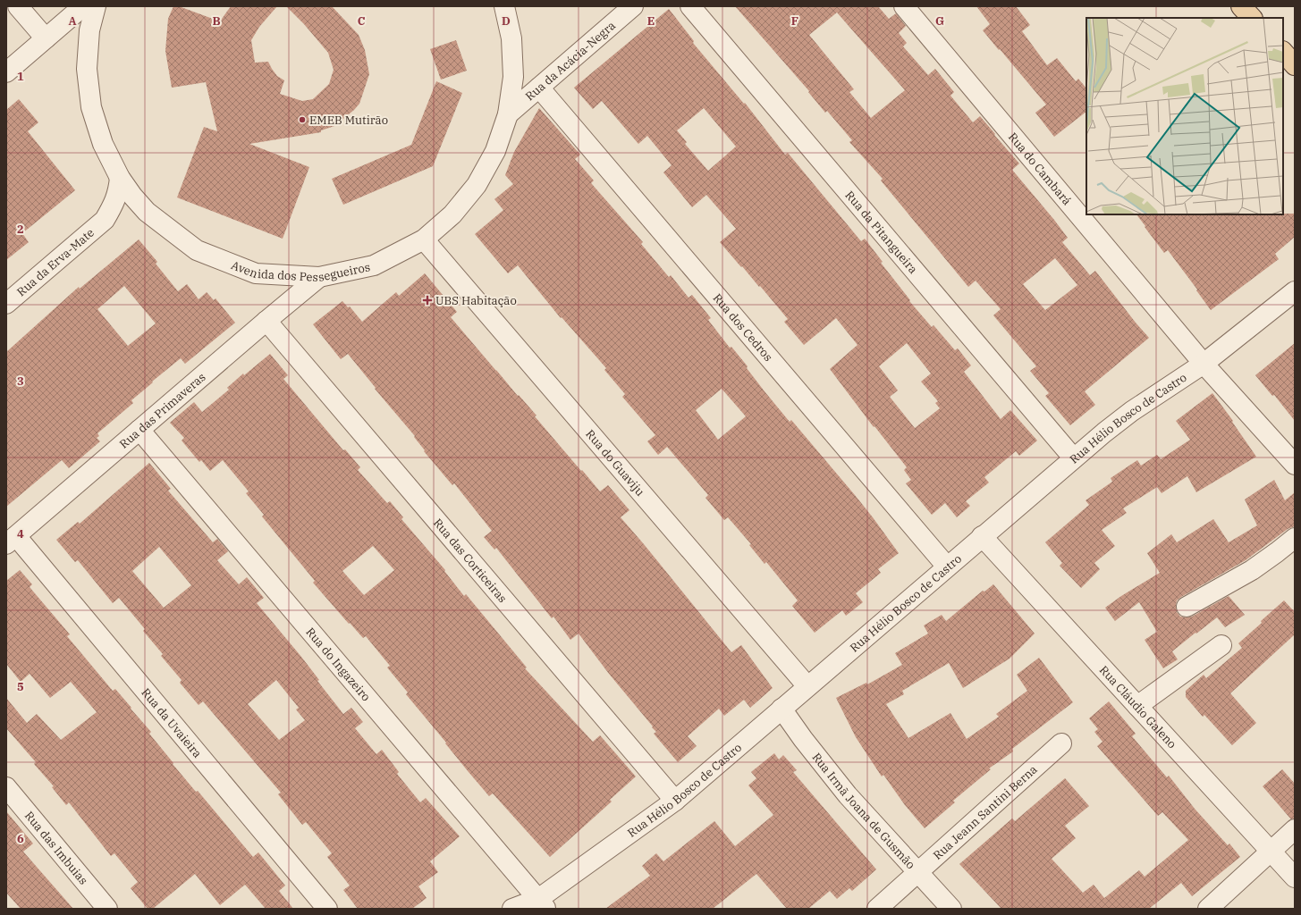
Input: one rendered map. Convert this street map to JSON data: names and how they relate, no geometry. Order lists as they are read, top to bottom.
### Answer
{
  "streets": {
    "street": [
      "Rua da Acácia-Negra",
      "Rua do Cambará",
      "Rua da Pitangueira",
      "Rua da Erva-Mate",
      "Avenida dos Pessegueiros",
      "Rua dos Cedros",
      "Rua das Primaveras",
      "Rua Hélio Bosco de Castro",
      "Rua do Guaviju",
      "Rua das Corticeiras",
      "Rua do Ingazeiro",
      "Rua Cláudio Galeno",
      "Rua da Uvaieira",
      "Rua Irmã Joana de Gusmão",
      "Rua Jeann Santini Berna",
      "Rua das Imbuias"
    ]
  },
  "crossings": [
    ["Rua da Acácia-Negra", "Avenida dos Pessegueiros"],
    ["Rua da Acácia-Negra", "Rua dos Cedros"],
    ["Rua do Cambará", "Rua Hélio Bosco de Castro"],
    ["Rua da Pitangueira", "Rua Hélio Bosco de Castro"],
    ["Rua da Erva-Mate", "Avenida dos Pessegueiros"],
    ["Avenida dos Pessegueiros", "Rua das Primaveras"],
    ["Avenida dos Pessegueiros", "Rua do Guaviju"],
    ["Rua dos Cedros", "Rua Hélio Bosco de Castro"],
    ["Rua das Primaveras", "Rua das Corticeiras"],
    ["Rua das Primaveras", "Rua do Ingazeiro"],
    ["Rua das Primaveras", "Rua da Uvaieira"],
    ["Rua Hélio Bosco de Castro", "Rua do Guaviju"],
    ["Rua Hélio Bosco de Castro", "Rua das Corticeiras"],
    ["Rua Hélio Bosco de Castro", "Rua do Ingazeiro"],
    ["Rua Hélio Bosco de Castro", "Rua Cláudio Galeno"],
    ["Rua Hélio Bosco de Castro", "Rua Irmã Joana de Gusmão"],
    ["Rua Irmã Joana de Gusmão", "Rua Jeann Santini Berna"]
  ],
  "places": {
    "other": ["EMEB Mutirão"],
    "health": ["UBS Habitação"]
  },
  "grid": {
    "columns": [
      "A",
      "B",
      "C",
      "D",
      "E",
      "F",
      "G"
    ],
    "rows": [
      "1",
      "2",
      "3",
      "4",
      "5",
      "6"
    ]
  }
}
